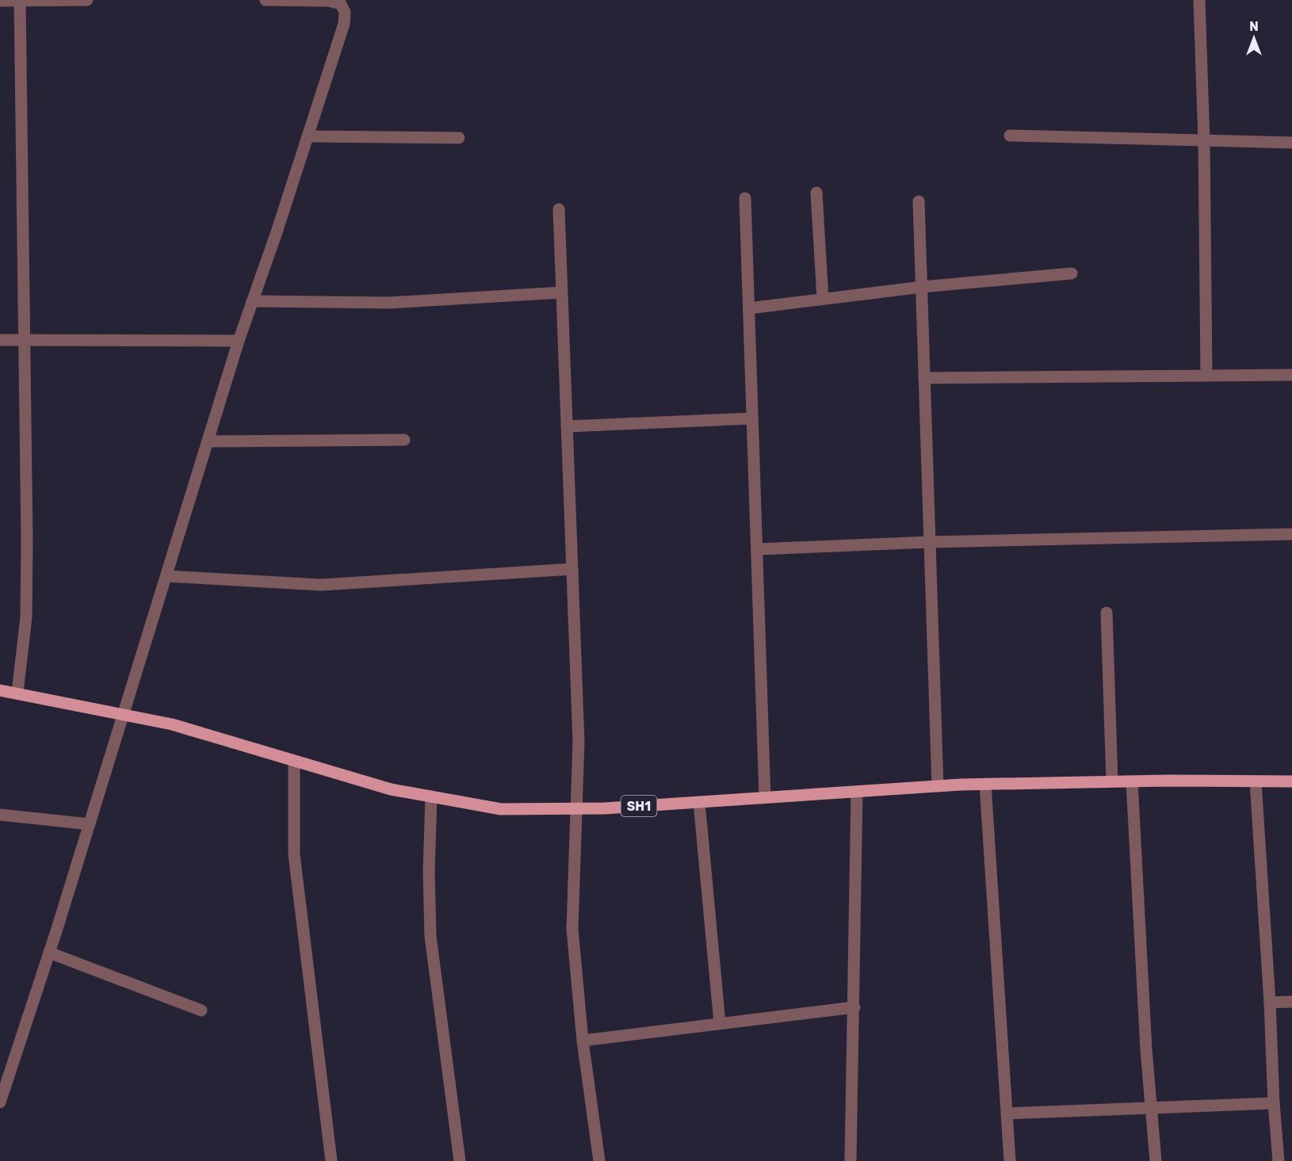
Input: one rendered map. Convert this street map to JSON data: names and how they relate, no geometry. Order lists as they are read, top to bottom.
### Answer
{
  "streets": {
    "main road": ["SH1"]
  },
  "north": "top"
}
